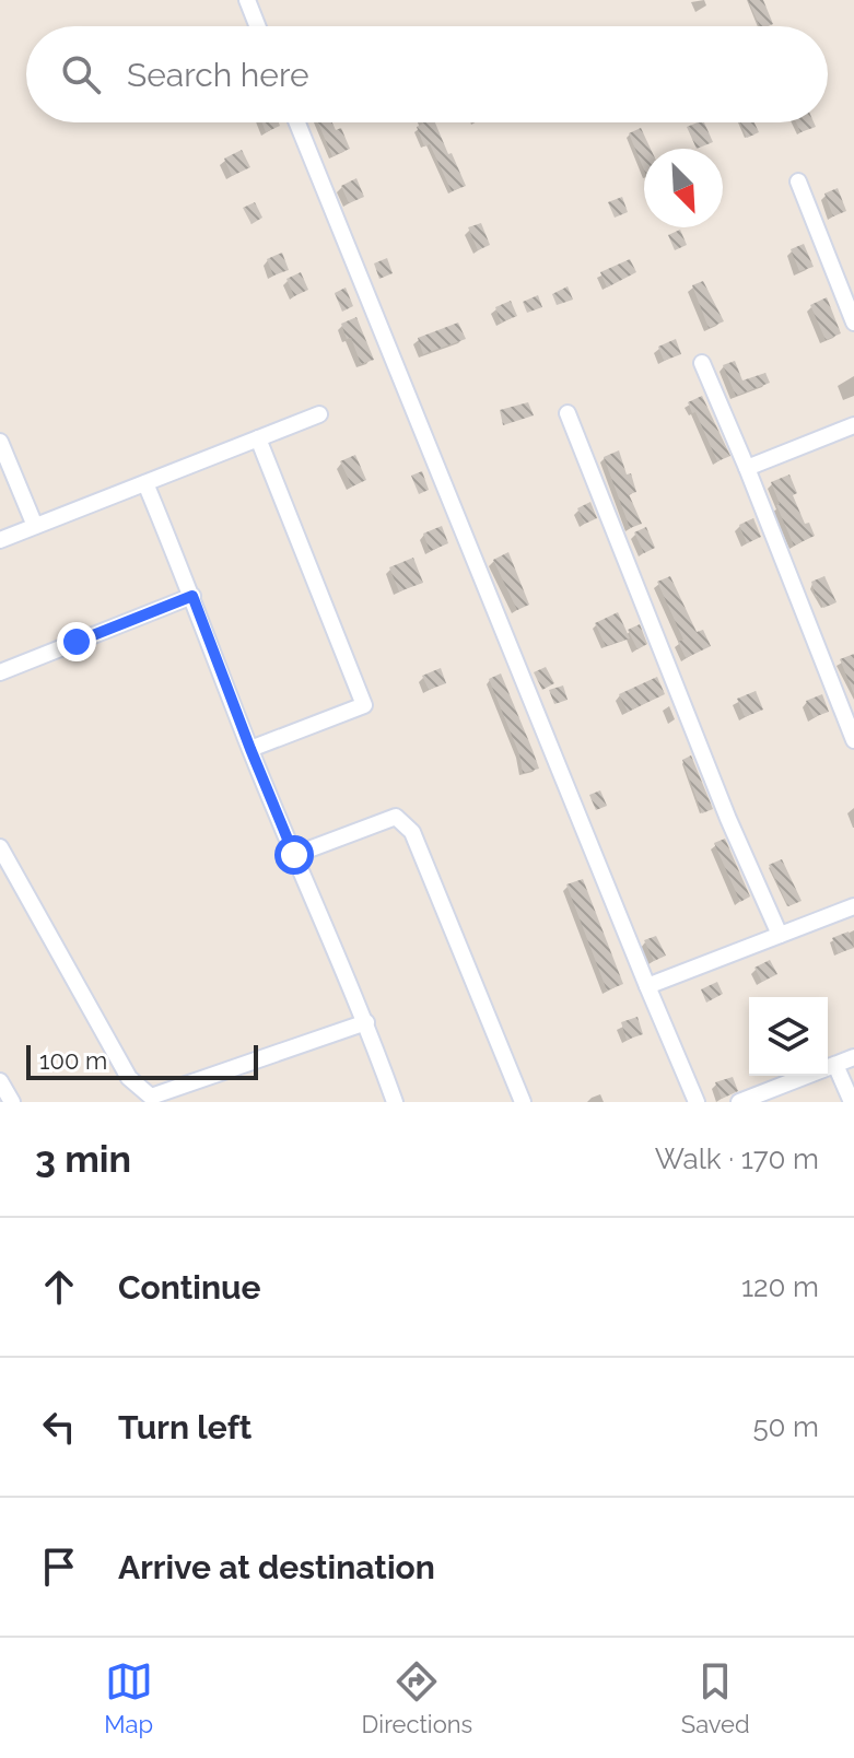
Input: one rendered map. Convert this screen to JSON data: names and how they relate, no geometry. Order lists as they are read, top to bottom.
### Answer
{
  "scale_bar": "100 m",
  "north": "bottom right",
  "page": {
    "search": "Search here",
    "scale": "100 m",
    "heading": ["3 min", "Walk · 170 m"],
    "list": [
      ["Continue", "120 m"],
      ["Turn left", "50 m"],
      "Arrive at destination"
    ],
    "nav": ["Map", "Directions", "Saved"]
  }
}
